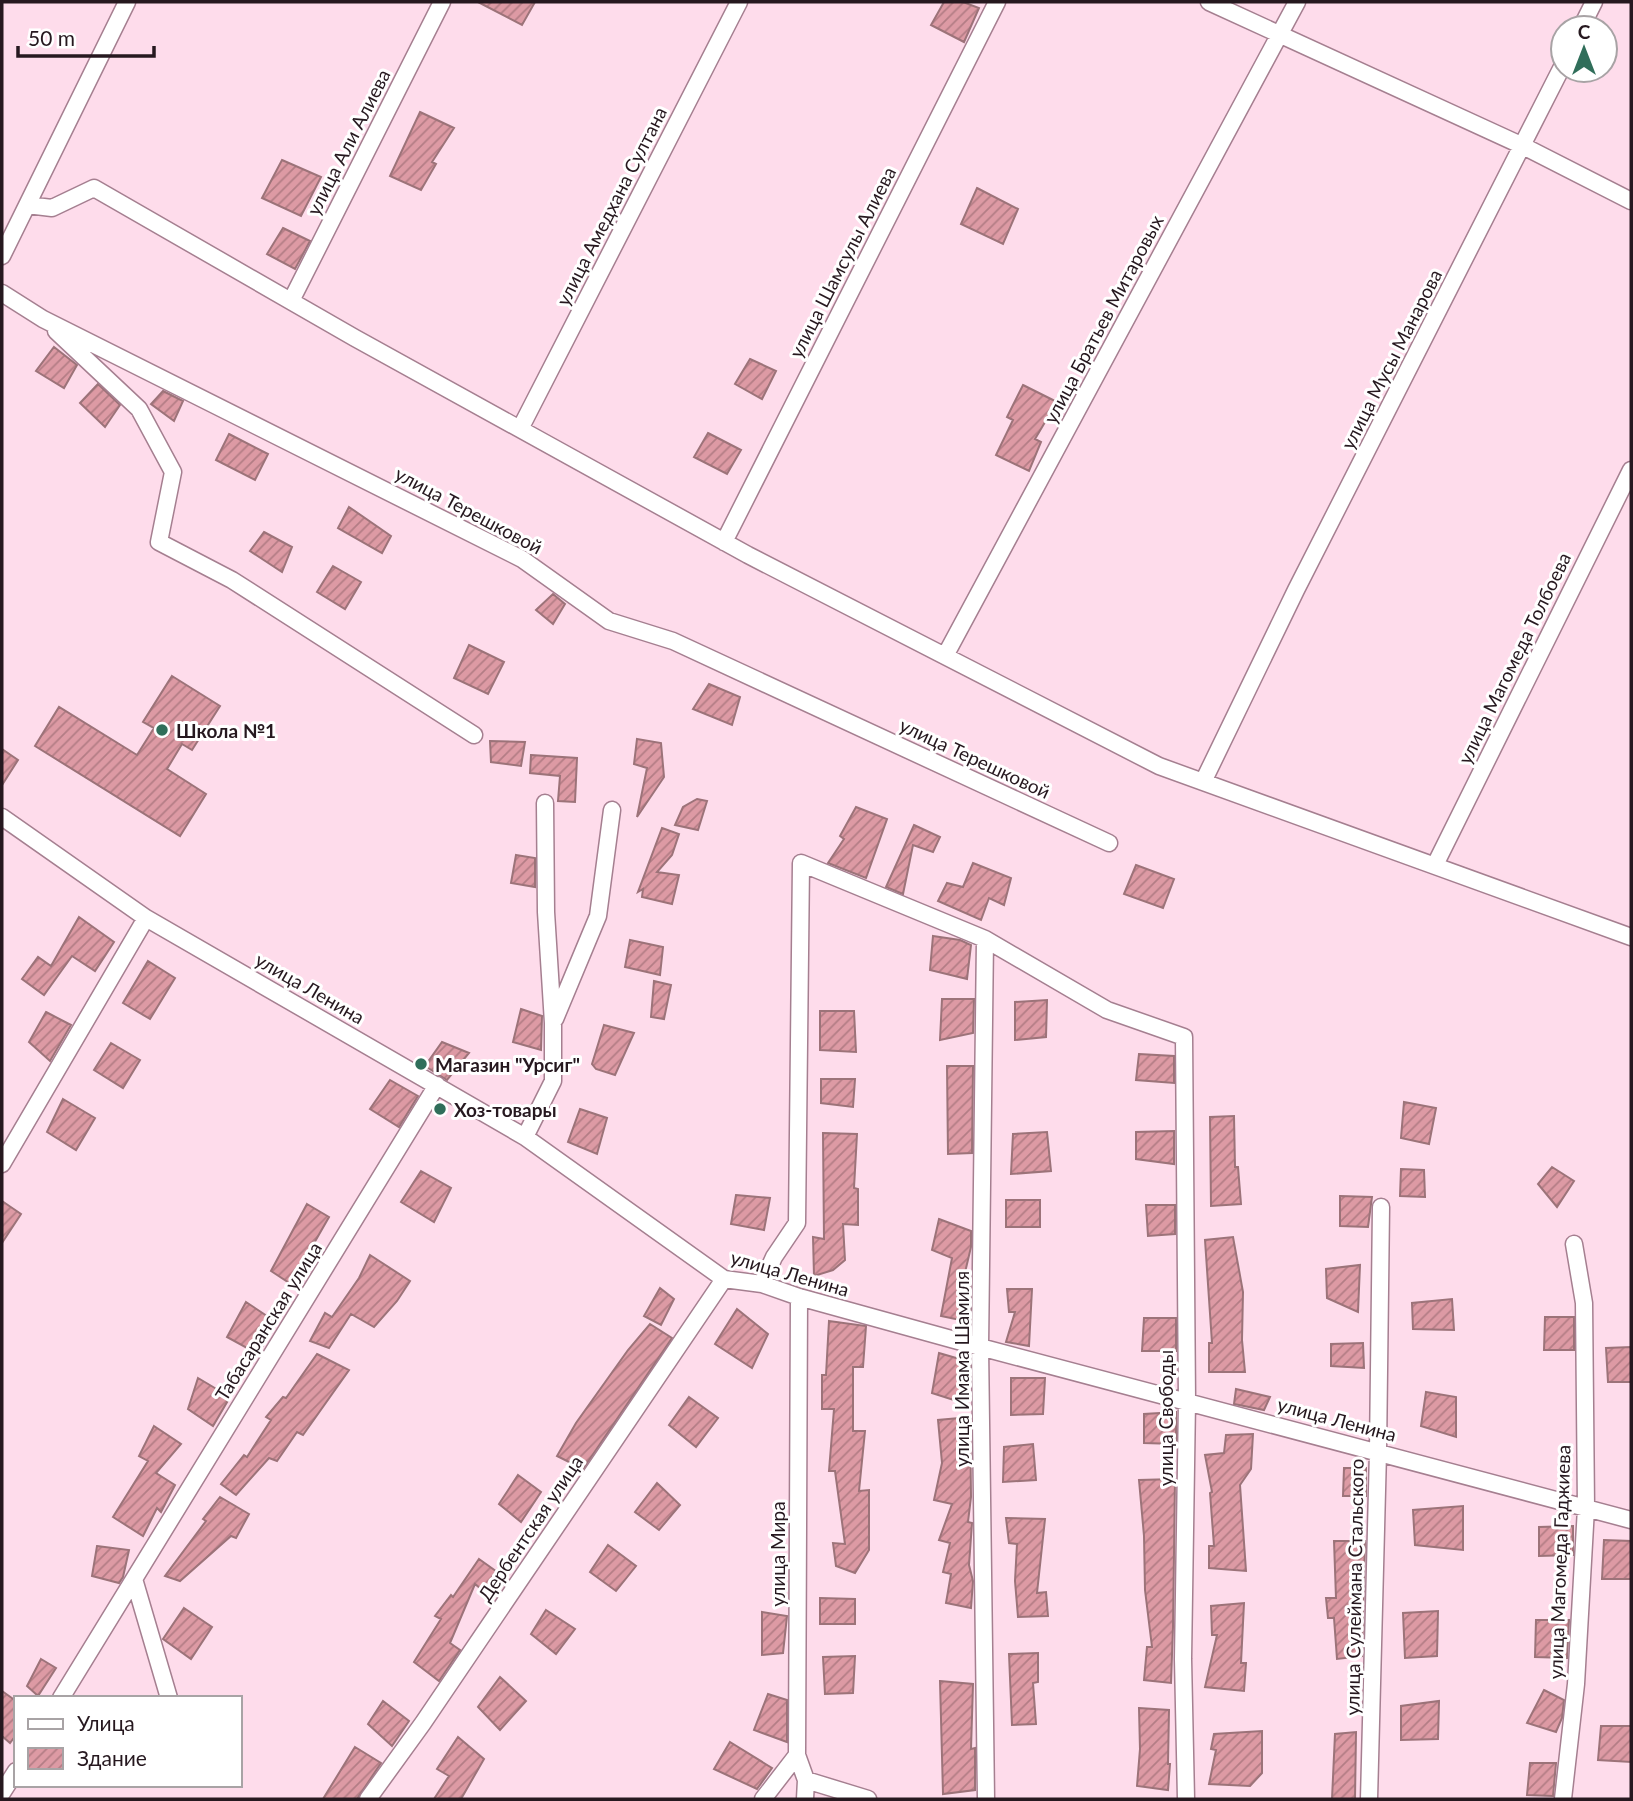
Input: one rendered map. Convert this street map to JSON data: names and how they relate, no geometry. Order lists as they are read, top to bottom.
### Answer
{
  "streets": {
    "street": [
      "улица Али Алиева",
      "улица Амедхана Султана",
      "улица Шамсулы Алиева",
      "улица Братьев Митаровых",
      "улица Мусы Манарова",
      "улица Терешковой",
      "улица Магомеда Толбоева",
      "улица Ленина",
      "Табасаранская улица",
      "улица Имама Шамиля",
      "улица Свободы",
      "Дербентская улица",
      "улица Мира",
      "улица Магомеда Гаджиева",
      "улица Сулеймана Стальского"
    ]
  },
  "crossings": [
    ["улица Ленина", "Табасаранская улица"],
    ["улица Ленина", "улица Имама Шамиля"],
    ["улица Ленина", "улица Свободы"],
    ["улица Ленина", "Дербентская улица"],
    ["улица Ленина", "улица Мира"],
    ["улица Ленина", "улица Магомеда Гаджиева"],
    ["улица Ленина", "улица Сулеймана Стальского"],
    ["улица Имама Шамиля", "улица Свободы"]
  ],
  "places": ["Школа №1", "Магазин \"Урсиг\"", "Хоз-товары"],
  "legend": ["Улица", "Здание"],
  "scale_bar": "50 m",
  "north": "top"
}
